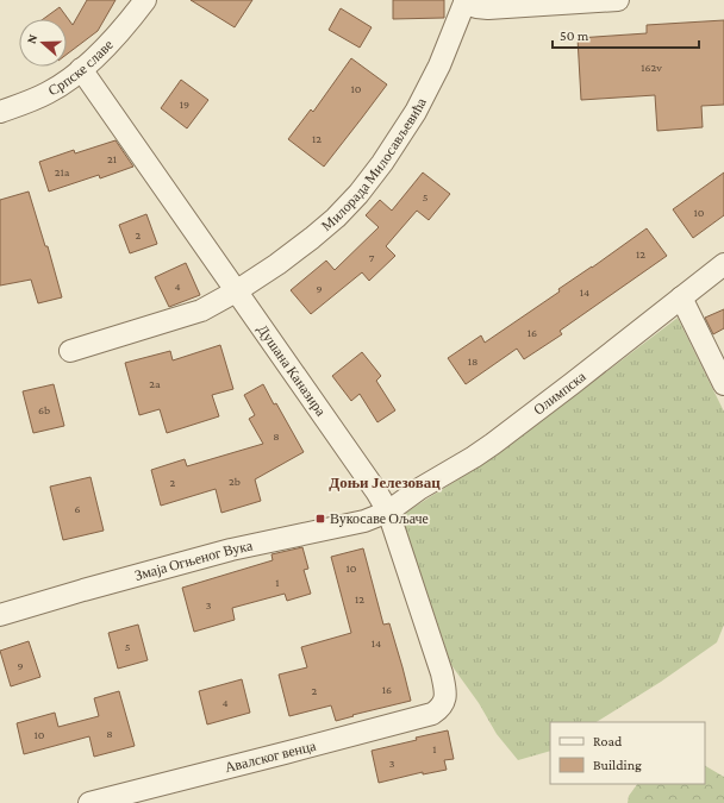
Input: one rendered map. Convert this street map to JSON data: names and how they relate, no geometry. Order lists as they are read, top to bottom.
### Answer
{
  "streets": {
    "street": [
      "Српске славе",
      "Милорада Милосављевића",
      "Душана Каназира",
      "Олимпска",
      "Змаја Огњеног Вука",
      "Авалског венца"
    ]
  },
  "crossings": [
    ["Српске славе", "Душана Каназира"],
    ["Милорада Милосављевића", "Душана Каназира"],
    ["Душана Каназира", "Олимпска"],
    ["Душана Каназира", "Змаја Огњеног Вука"],
    ["Душана Каназира", "Авалског венца"],
    ["Олимпска", "Змаја Огњеног Вука"]
  ],
  "districts": ["Доњи Јелезовац"],
  "places": {
    "transit": ["Вукосаве Ољаче"]
  },
  "house_numbers": [
    "162v",
    "10",
    "19",
    "12",
    "21",
    "21a",
    "5",
    "10",
    "2",
    "12",
    "7",
    "4",
    "9",
    "14",
    "16",
    "18",
    "2a",
    "6b",
    "8",
    "2b",
    "2",
    "6",
    "10",
    "1",
    "12",
    "3",
    "14",
    "5",
    "9",
    "16",
    "2",
    "4",
    "8",
    "10",
    "1",
    "3"
  ],
  "legend": ["Road", "Building"],
  "scale_bar": "50 m",
  "north": "left"
}
